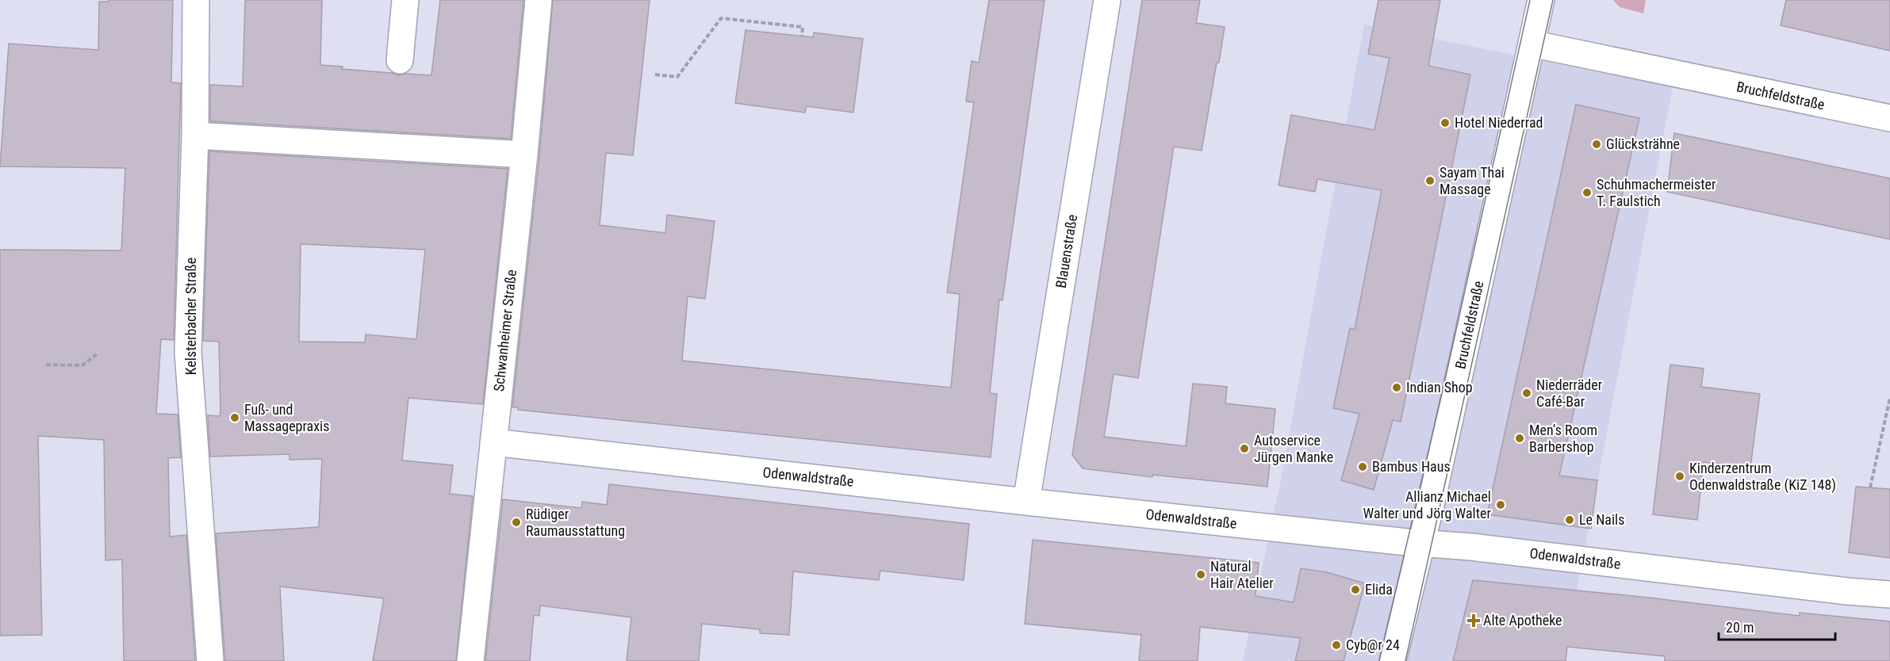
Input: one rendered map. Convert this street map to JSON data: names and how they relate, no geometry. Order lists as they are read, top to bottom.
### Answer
{
  "streets": {
    "street": [
      "Bruchfeldstraße",
      "Blauenstraße",
      "Kelsterbacher Straße",
      "Schwanheimer Straße",
      "Odenwaldstraße"
    ]
  },
  "crossings": [
    ["Bruchfeldstraße", "Odenwaldstraße"],
    ["Blauenstraße", "Odenwaldstraße"],
    ["Schwanheimer Straße", "Odenwaldstraße"]
  ],
  "places": {
    "other": [
      "Hotel Niederrad",
      "Glücksträhne",
      "Sayam Thai Massage",
      "Schuhmachermeister T. Faulstich",
      "Indian Shop",
      "Niederräder Café-Bar",
      "Fuß- und Massagepraxis",
      "Men‘s Room Barbershop",
      "Autoservice Jürgen Manke",
      "Bambus Haus",
      "Kinderzentrum Odenwaldstraße (KiZ 148)",
      "Allianz Michael Walter und Jörg Walter",
      "Le Nails",
      "Rüdiger Raumausstattung",
      "Natural Hair Atelier",
      "Elida",
      "Cyb@r 24"
    ],
    "health": ["Alte Apotheke"]
  },
  "scale_bar": "20 m"
}
